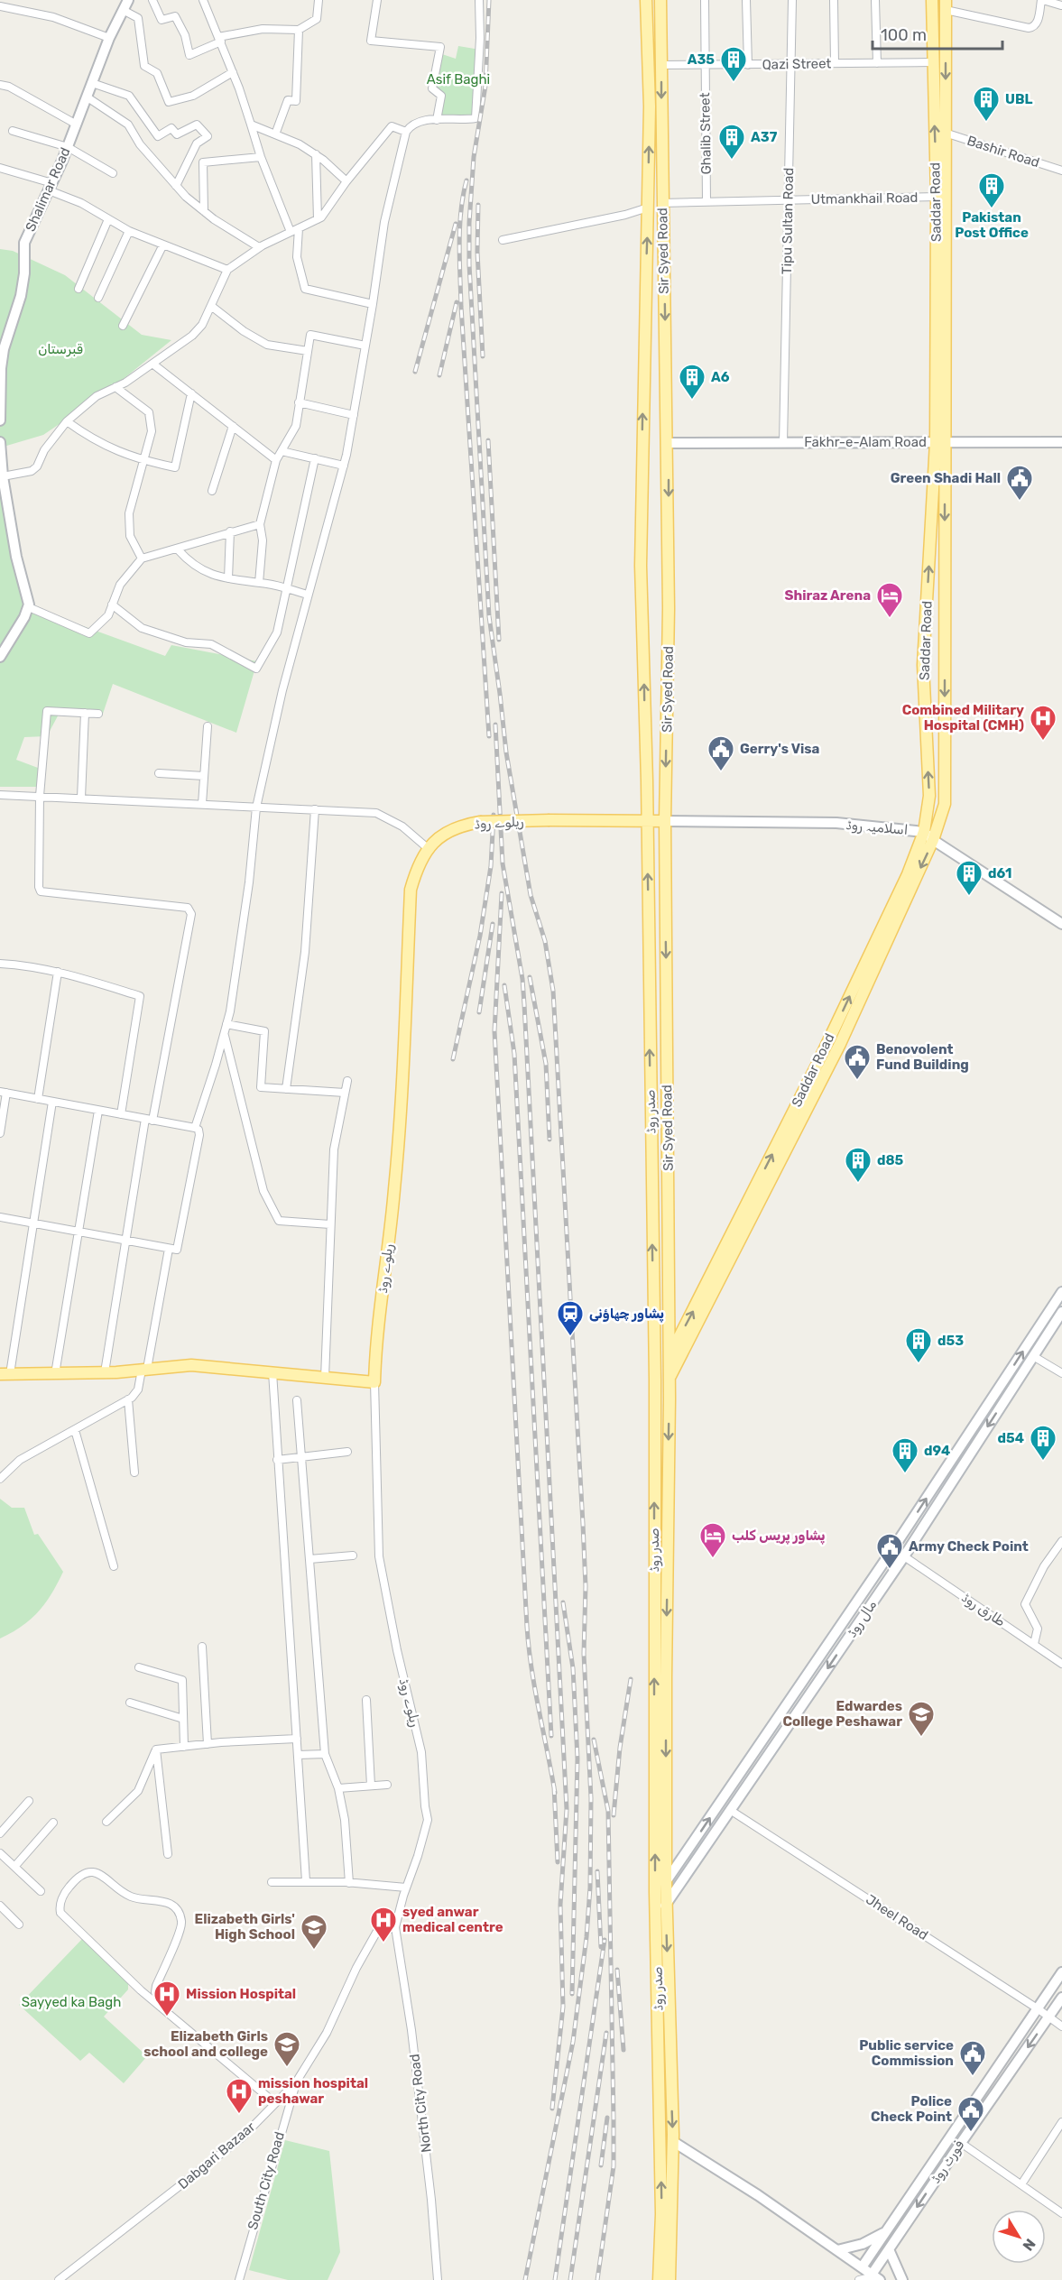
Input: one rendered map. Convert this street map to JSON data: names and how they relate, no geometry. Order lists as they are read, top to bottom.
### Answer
{
  "streets": {
    "main road": [
      "Saddar Road",
      "Sir Syed Road",
      "ریلوے روڈ",
      "صدر روڈ"
    ],
    "street": [
      "Qazi Street",
      "Ghalib Street",
      "Bashir Road",
      "Shalimar Road",
      "Utmankhail Road",
      "Tipu Sultan Road",
      "Fakhr-e-Alam Road",
      "اسلامیہ روڈ",
      "طارق روڈ",
      "مال روڈ",
      "Jheel Road",
      "North City Road",
      "Dabgari Bazaar",
      "فورٹ روڈ",
      "South City Road"
    ]
  },
  "crossings": [
    ["Qazi Street", "Ghalib Street"],
    ["Qazi Street", "Saddar Road"],
    ["Qazi Street", "Tipu Sultan Road"],
    ["Qazi Street", "Sir Syed Road"],
    ["Ghalib Street", "Utmankhail Road"],
    ["Bashir Road", "Saddar Road"],
    ["Utmankhail Road", "Saddar Road"],
    ["Utmankhail Road", "Tipu Sultan Road"],
    ["Utmankhail Road", "Sir Syed Road"],
    ["Saddar Road", "Sir Syed Road"],
    ["Saddar Road", "Fakhr-e-Alam Road"],
    ["Saddar Road", "اسلامیہ روڈ"],
    ["Saddar Road", "صدر روڈ"],
    ["Tipu Sultan Road", "Fakhr-e-Alam Road"],
    ["Sir Syed Road", "Fakhr-e-Alam Road"],
    ["Sir Syed Road", "ریلوے روڈ"],
    ["Sir Syed Road", "اسلامیہ روڈ"],
    ["Sir Syed Road", "صدر روڈ"],
    ["ریلوے روڈ", "اسلامیہ روڈ"],
    ["ریلوے روڈ", "صدر روڈ"],
    ["ریلوے روڈ", "North City Road"],
    ["ریلوے روڈ", "Dabgari Bazaar"],
    ["صدر روڈ", "مال روڈ"],
    ["طارق روڈ", "مال روڈ"],
    ["مال روڈ", "Jheel Road"],
    ["Jheel Road", "فورٹ روڈ"],
    ["North City Road", "Dabgari Bazaar"],
    ["Dabgari Bazaar", "South City Road"]
  ],
  "parks": ["Asif Baghi", "قبرستان", "Sayyed ka Bagh"],
  "places": {
    "building": [
      "A35",
      "UBL",
      "A37",
      "Pakistan Post Office",
      "A6",
      "d61",
      "d85",
      "d53",
      "d54",
      "d94"
    ],
    "public building": [
      "Green Shadi Hall",
      "Gerry's Visa",
      "Benovolent Fund Building",
      "Army Check Point",
      "Public service Commission",
      "Police Check Point"
    ],
    "hotel": ["Shiraz Arena", "پشاور پریس کلب"],
    "hospital": [
      "Combined Military Hospital (CMH)",
      "syed anwar medical centre",
      "Mission Hospital",
      "mission hospital peshawar"
    ],
    "station": ["پشاور چھاؤنی"],
    "school or university": ["Edwardes College Peshawar", "Elizabeth Girls' High School", "Elizabeth Girls school and college"]
  },
  "scale_bar": "100 m",
  "north": "bottom right"
}
